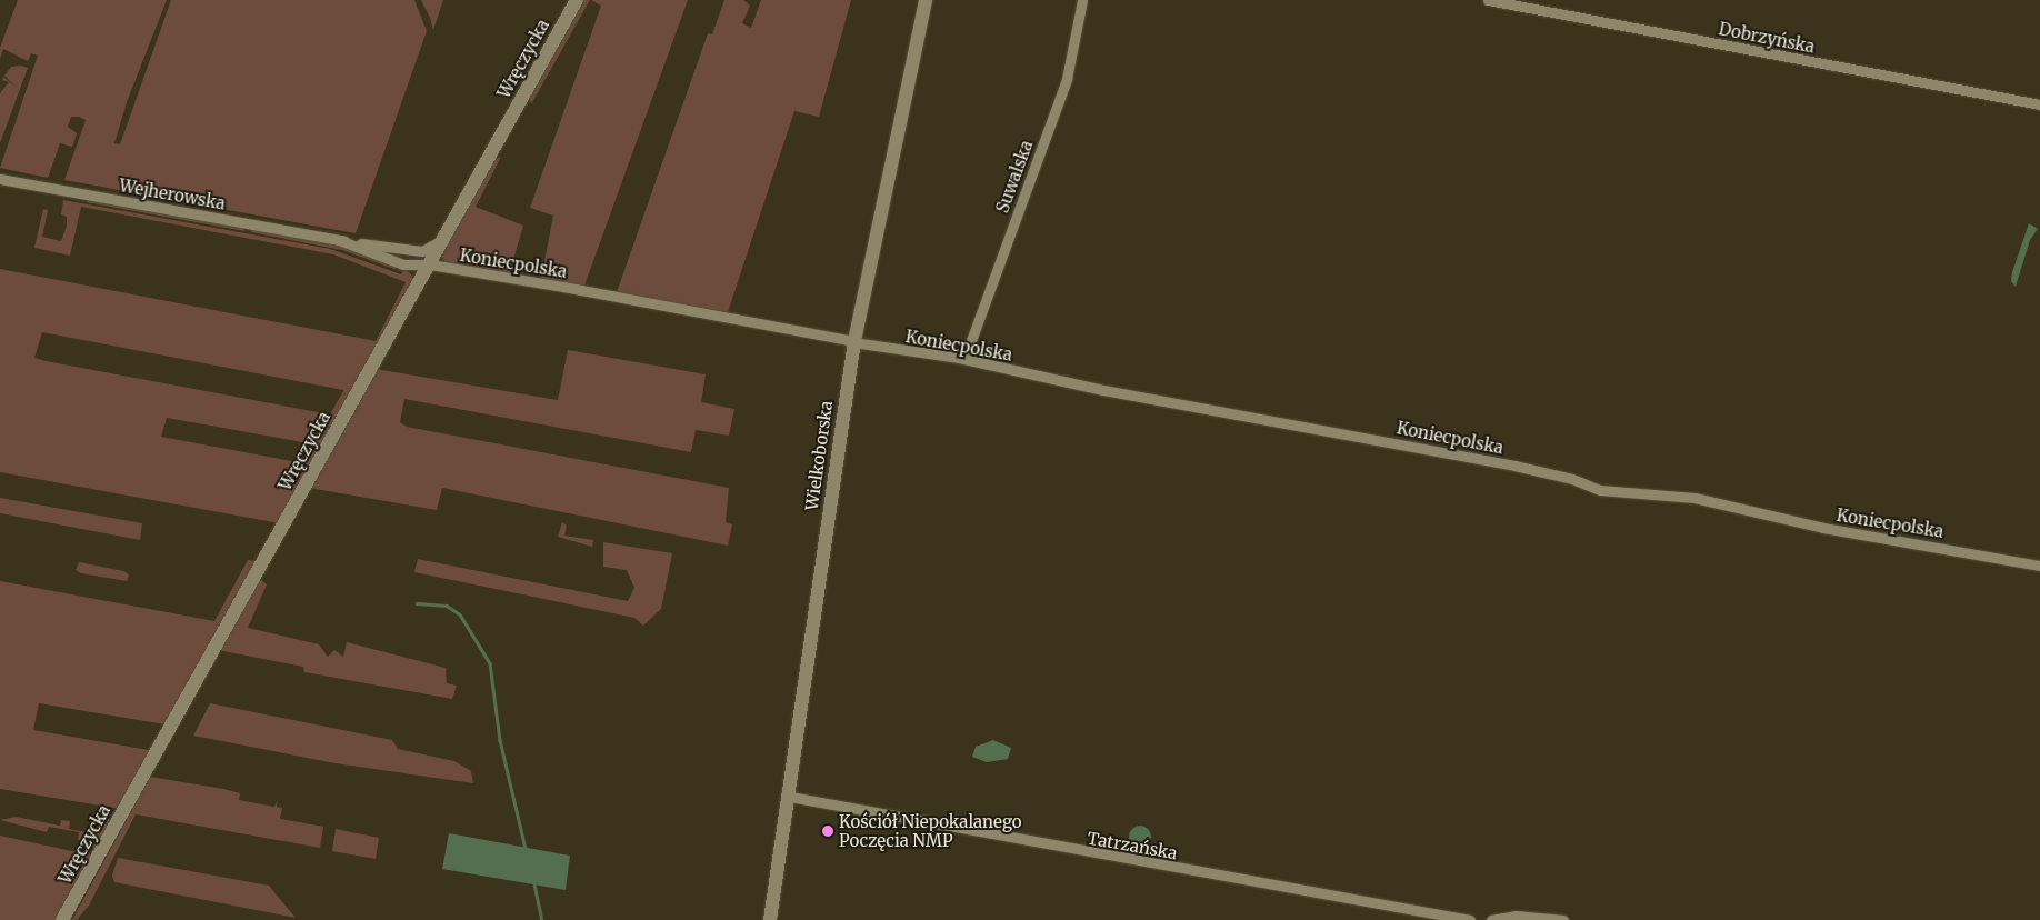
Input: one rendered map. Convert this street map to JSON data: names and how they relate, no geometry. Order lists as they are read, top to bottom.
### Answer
{
  "streets": {
    "main road": ["Wręczycka", "Wielkoborska"],
    "street": [
      "Dobrzyńska",
      "Suwalska",
      "Wejherowska",
      "Koniecpolska",
      "Tatrzańska"
    ]
  },
  "crossings": [
    ["Wręczycka", "Koniecpolska"],
    ["Suwalska", "Koniecpolska"],
    ["Koniecpolska", "Wielkoborska"],
    ["Wielkoborska", "Tatrzańska"]
  ],
  "places": ["Kościół Niepokalanego Poczęcia NMP"]
}
